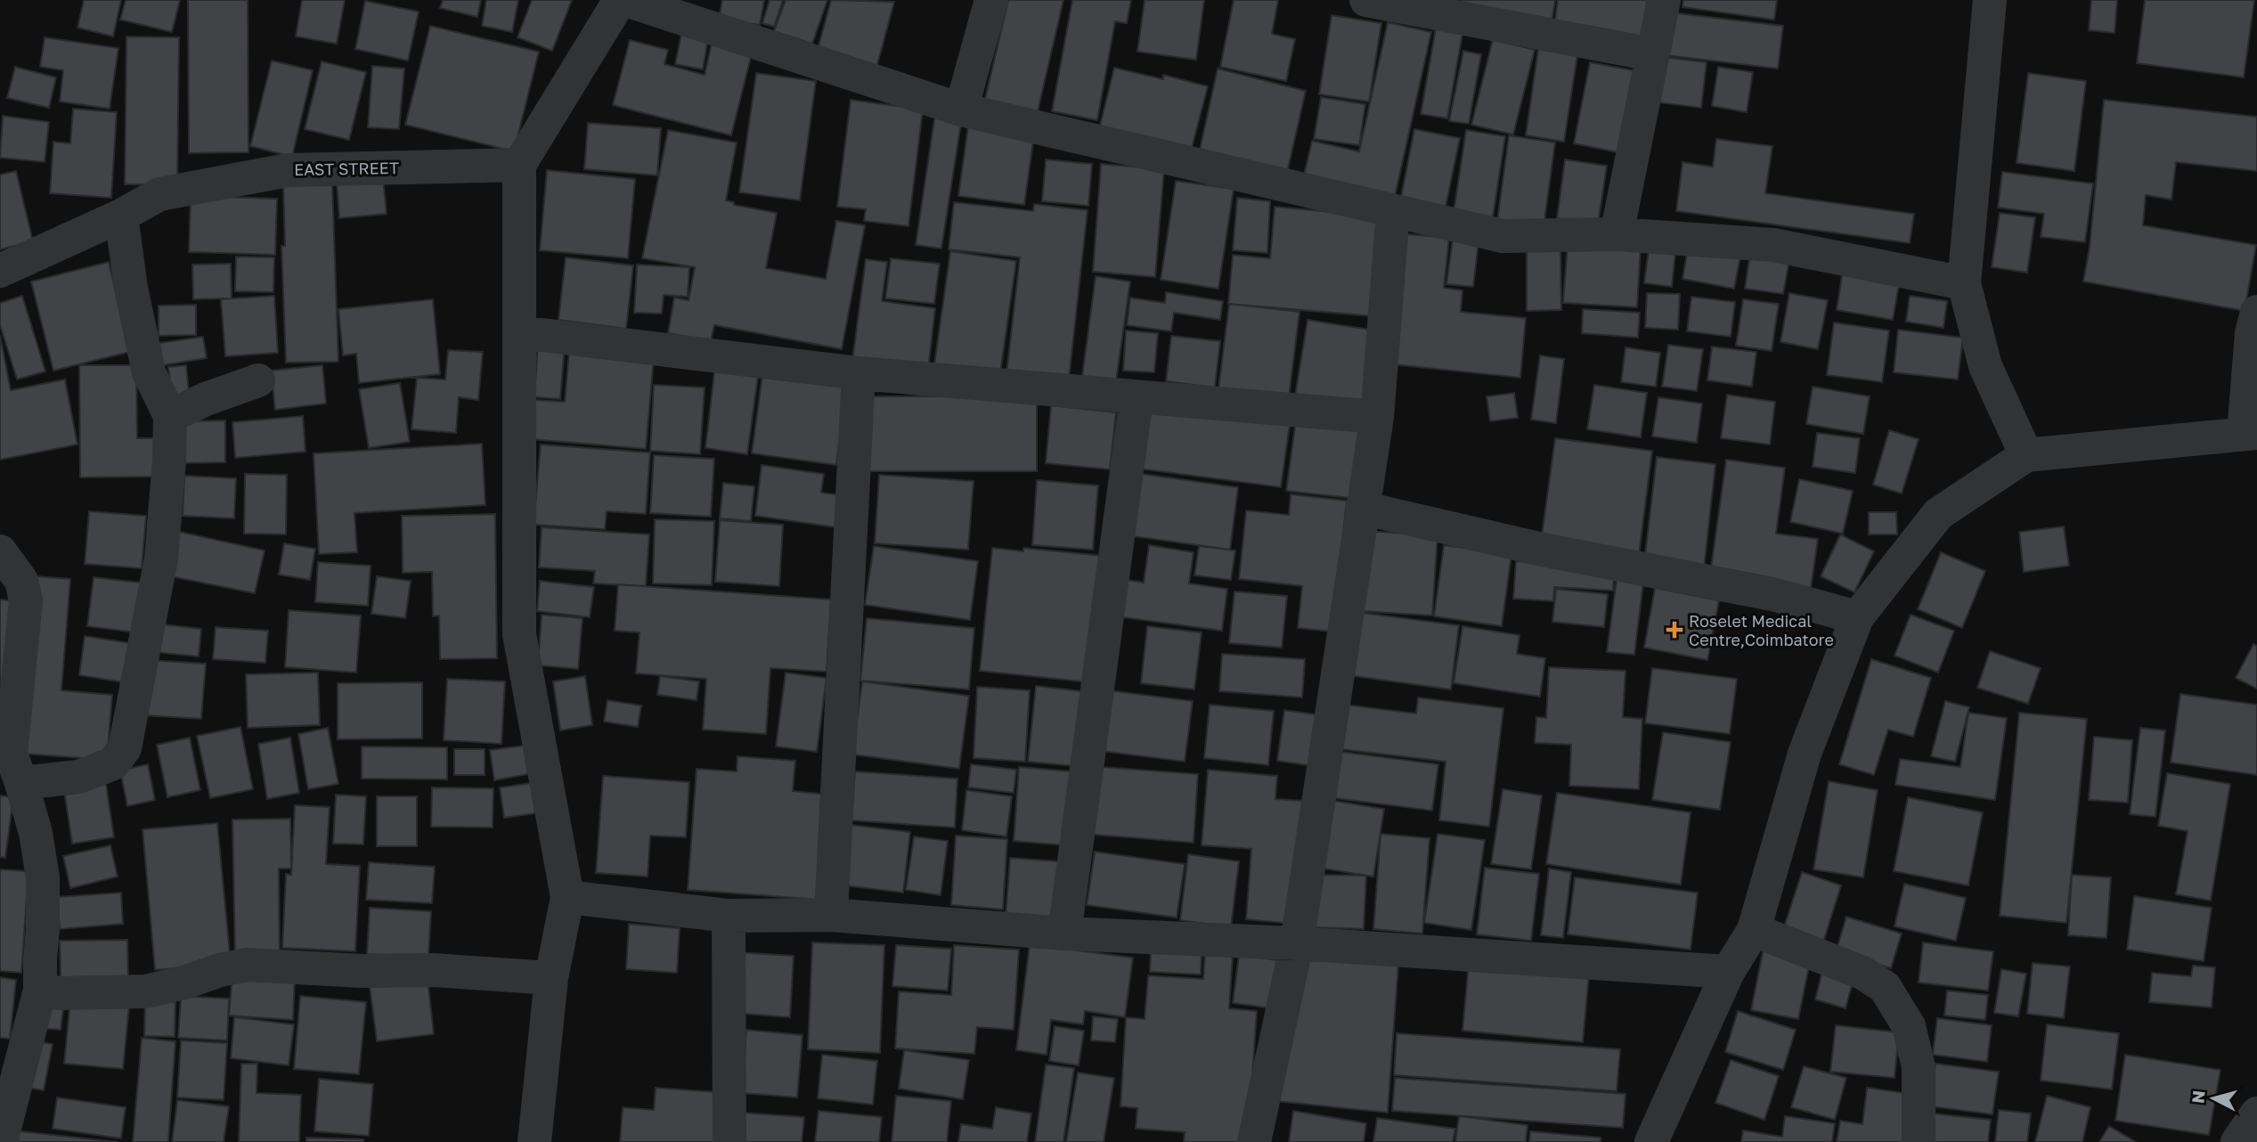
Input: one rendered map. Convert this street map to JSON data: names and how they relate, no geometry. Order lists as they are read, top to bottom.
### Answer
{
  "streets": {
    "street": ["EAST STREET"]
  },
  "places": {
    "health": ["Roselet Medical Centre,Coimbatore"]
  },
  "north": "left"
}
